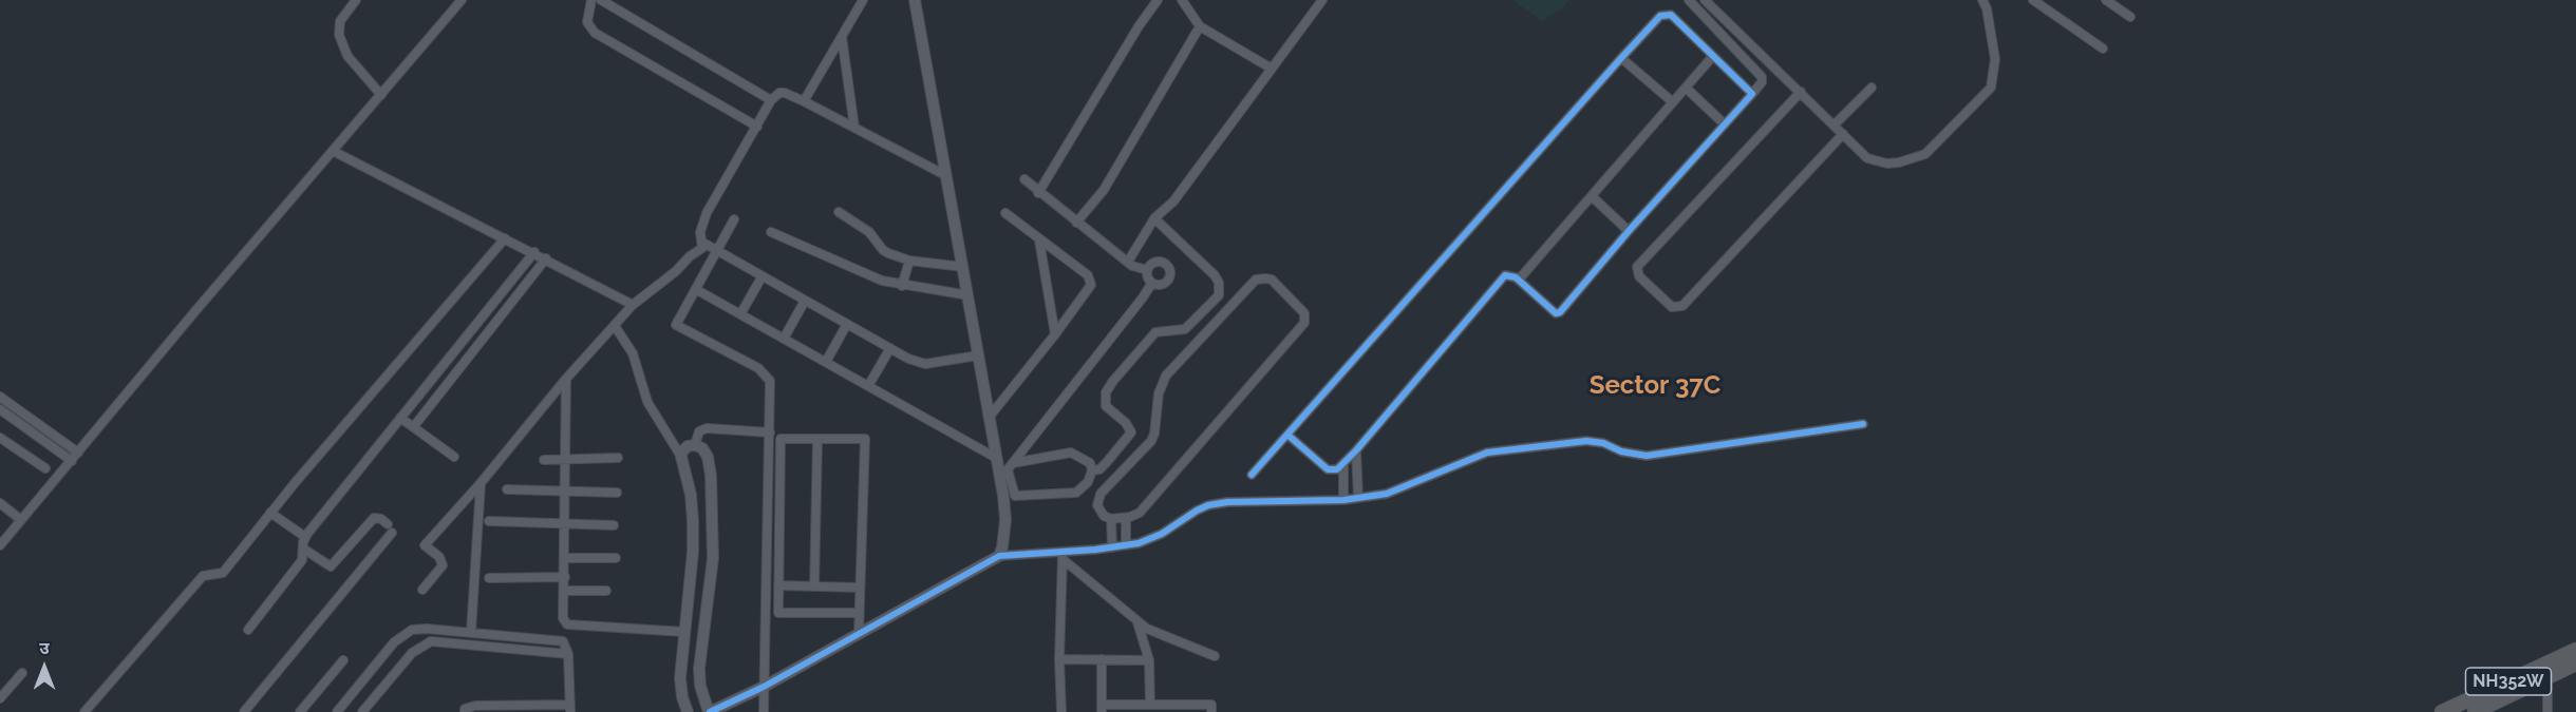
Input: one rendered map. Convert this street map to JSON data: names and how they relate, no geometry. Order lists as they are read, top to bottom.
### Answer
{
  "streets": {
    "highway": ["NH352W"]
  },
  "districts": ["Sector 37C"],
  "north": "top"
}
